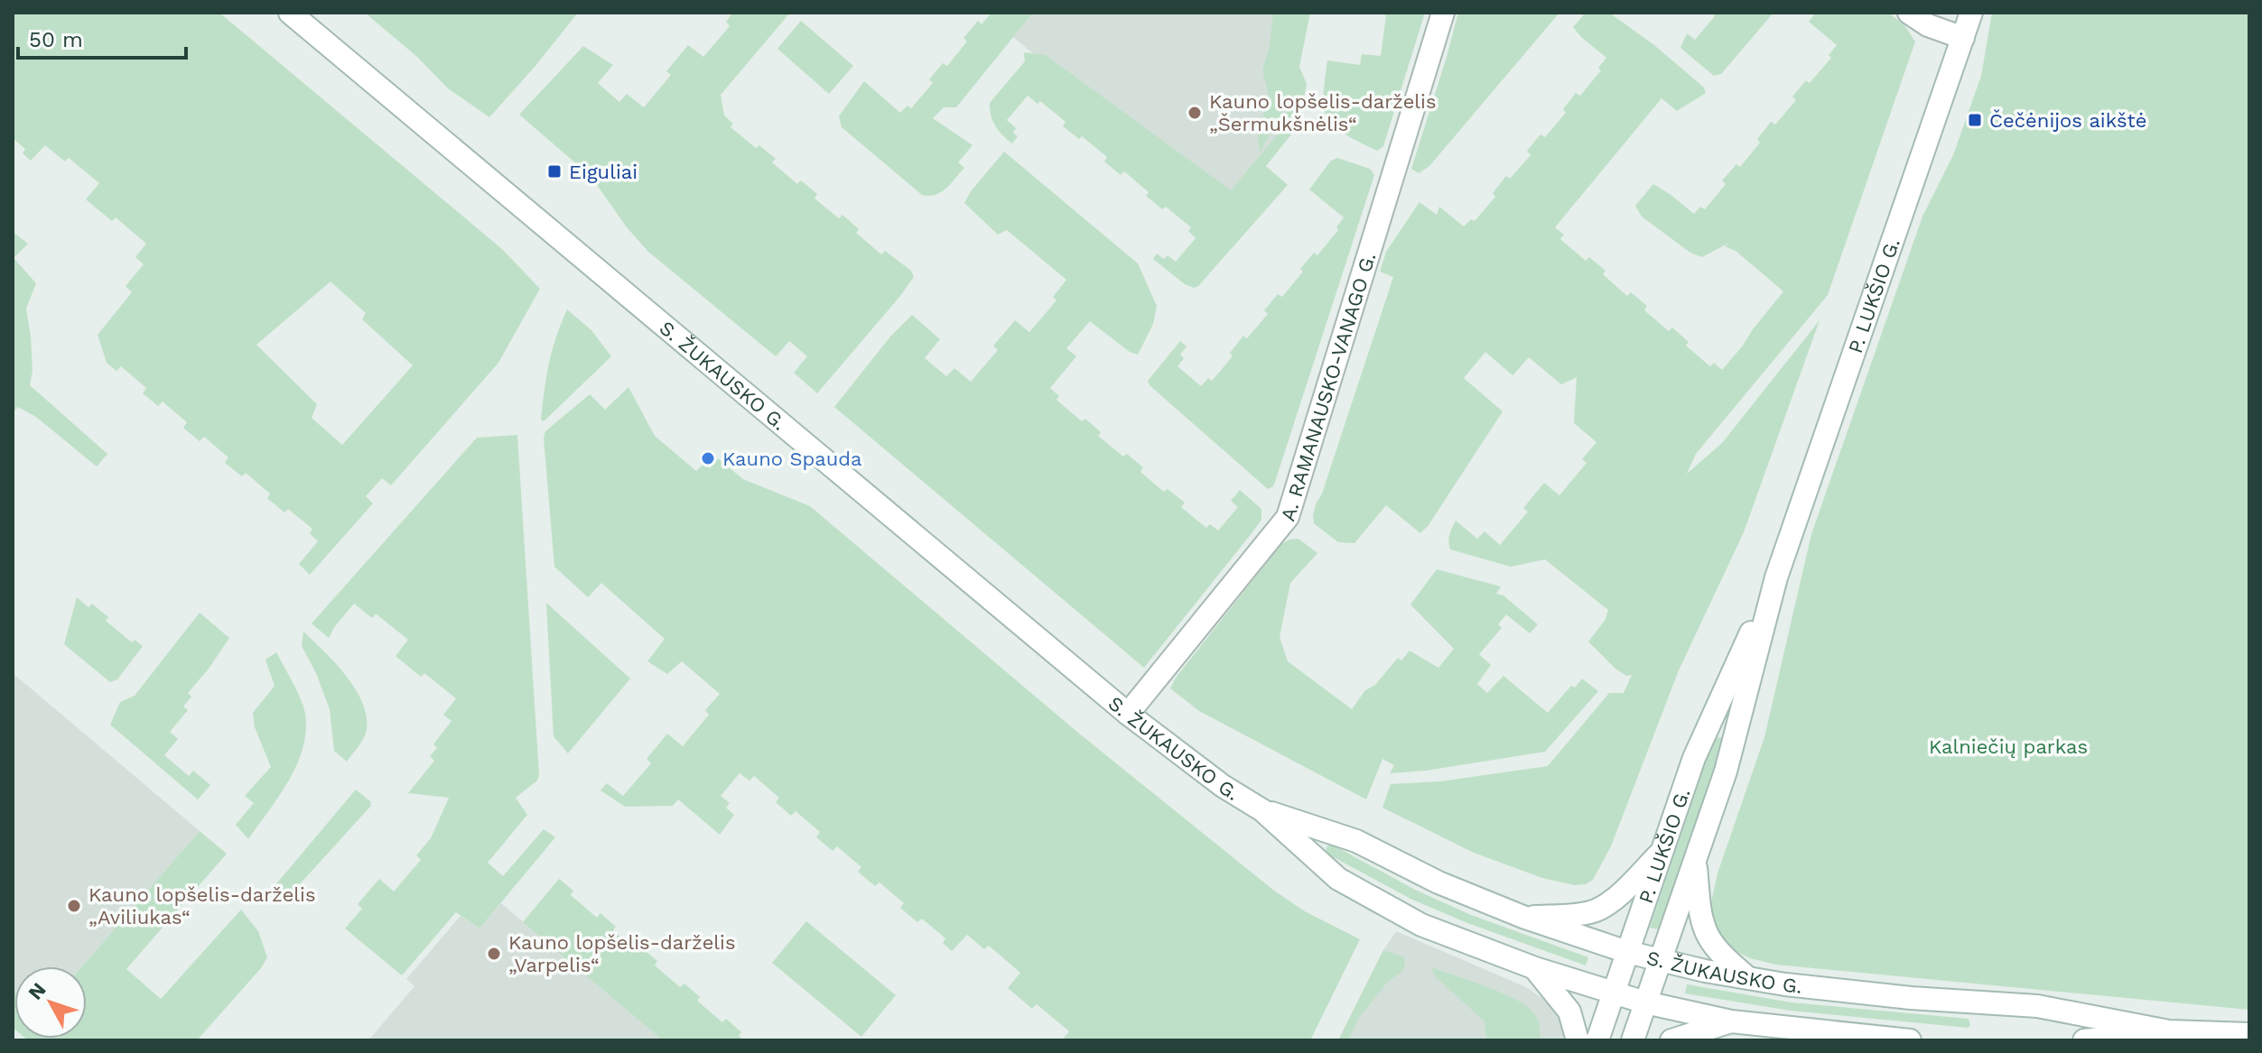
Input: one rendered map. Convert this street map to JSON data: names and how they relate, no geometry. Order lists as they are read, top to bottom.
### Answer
{
  "streets": {
    "main road": ["P. LUKŠIO G.", "S. ŽUKAUSKO G.", "A. RAMANAUSKO-VANAGO G."]
  },
  "crossings": [
    ["P. LUKŠIO G.", "S. ŽUKAUSKO G."],
    ["S. ŽUKAUSKO G.", "A. RAMANAUSKO-VANAGO G."]
  ],
  "parks": ["Kalniečių parkas"],
  "places": {
    "other": [
      "Kauno lopšelis-darželis „Šermukšnėlis“",
      "Kauno Spauda",
      "Kauno lopšelis-darželis „Aviliukas“",
      "Kauno lopšelis-darželis „Varpelis“"
    ],
    "transit": ["Čečėnijos aikštė", "Eiguliai"]
  },
  "scale_bar": "50 m",
  "north": "top left"
}
